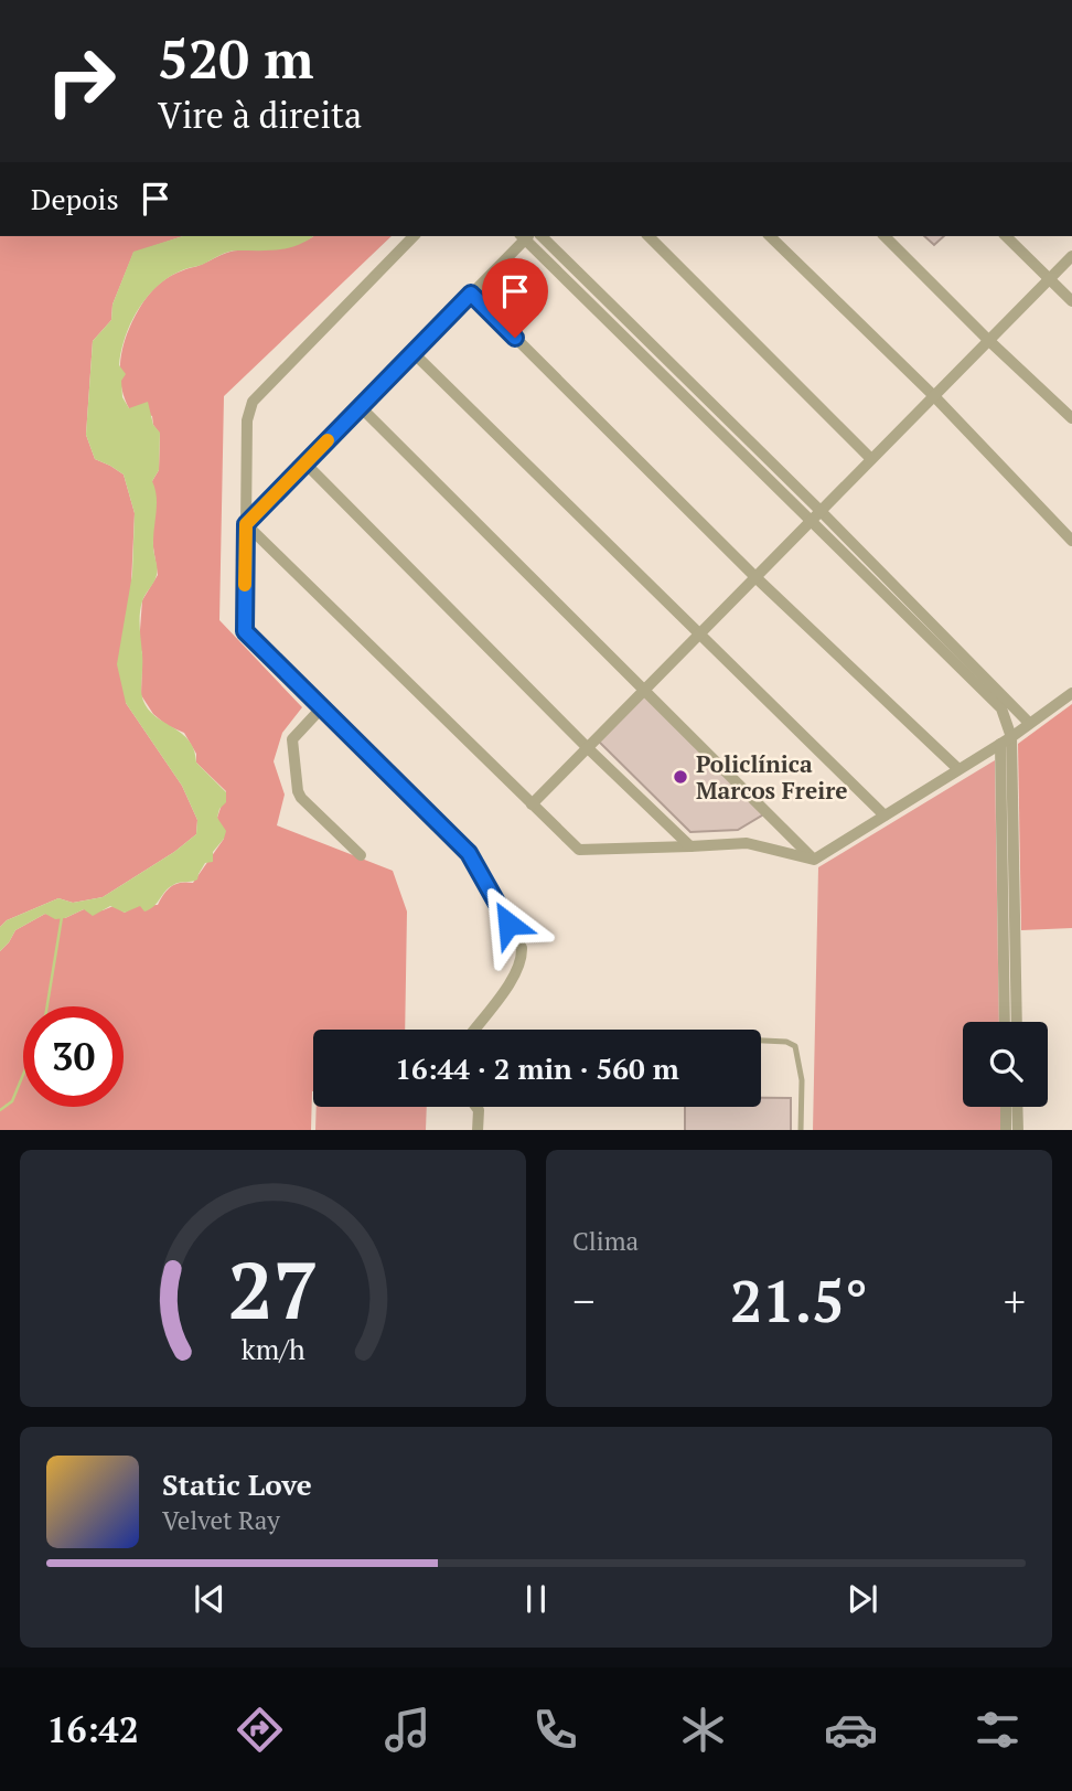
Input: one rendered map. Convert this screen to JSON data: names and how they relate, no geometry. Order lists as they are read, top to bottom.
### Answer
{
  "places": ["Policlínica Marcos Freire"],
  "page": {
    "turn": ["520 m", "Vire à direita"],
    "then": "Depois",
    "limit": "30",
    "trip": "16:44 · 2 min · 560 m",
    "tile": "Clima",
    "heat": ["−", "21.5°", "+"],
    "song": ["Static Love", "Velvet Ray"],
    "tabs": "16:42",
    "gauge": ["27", "km/h"]
  }
}
